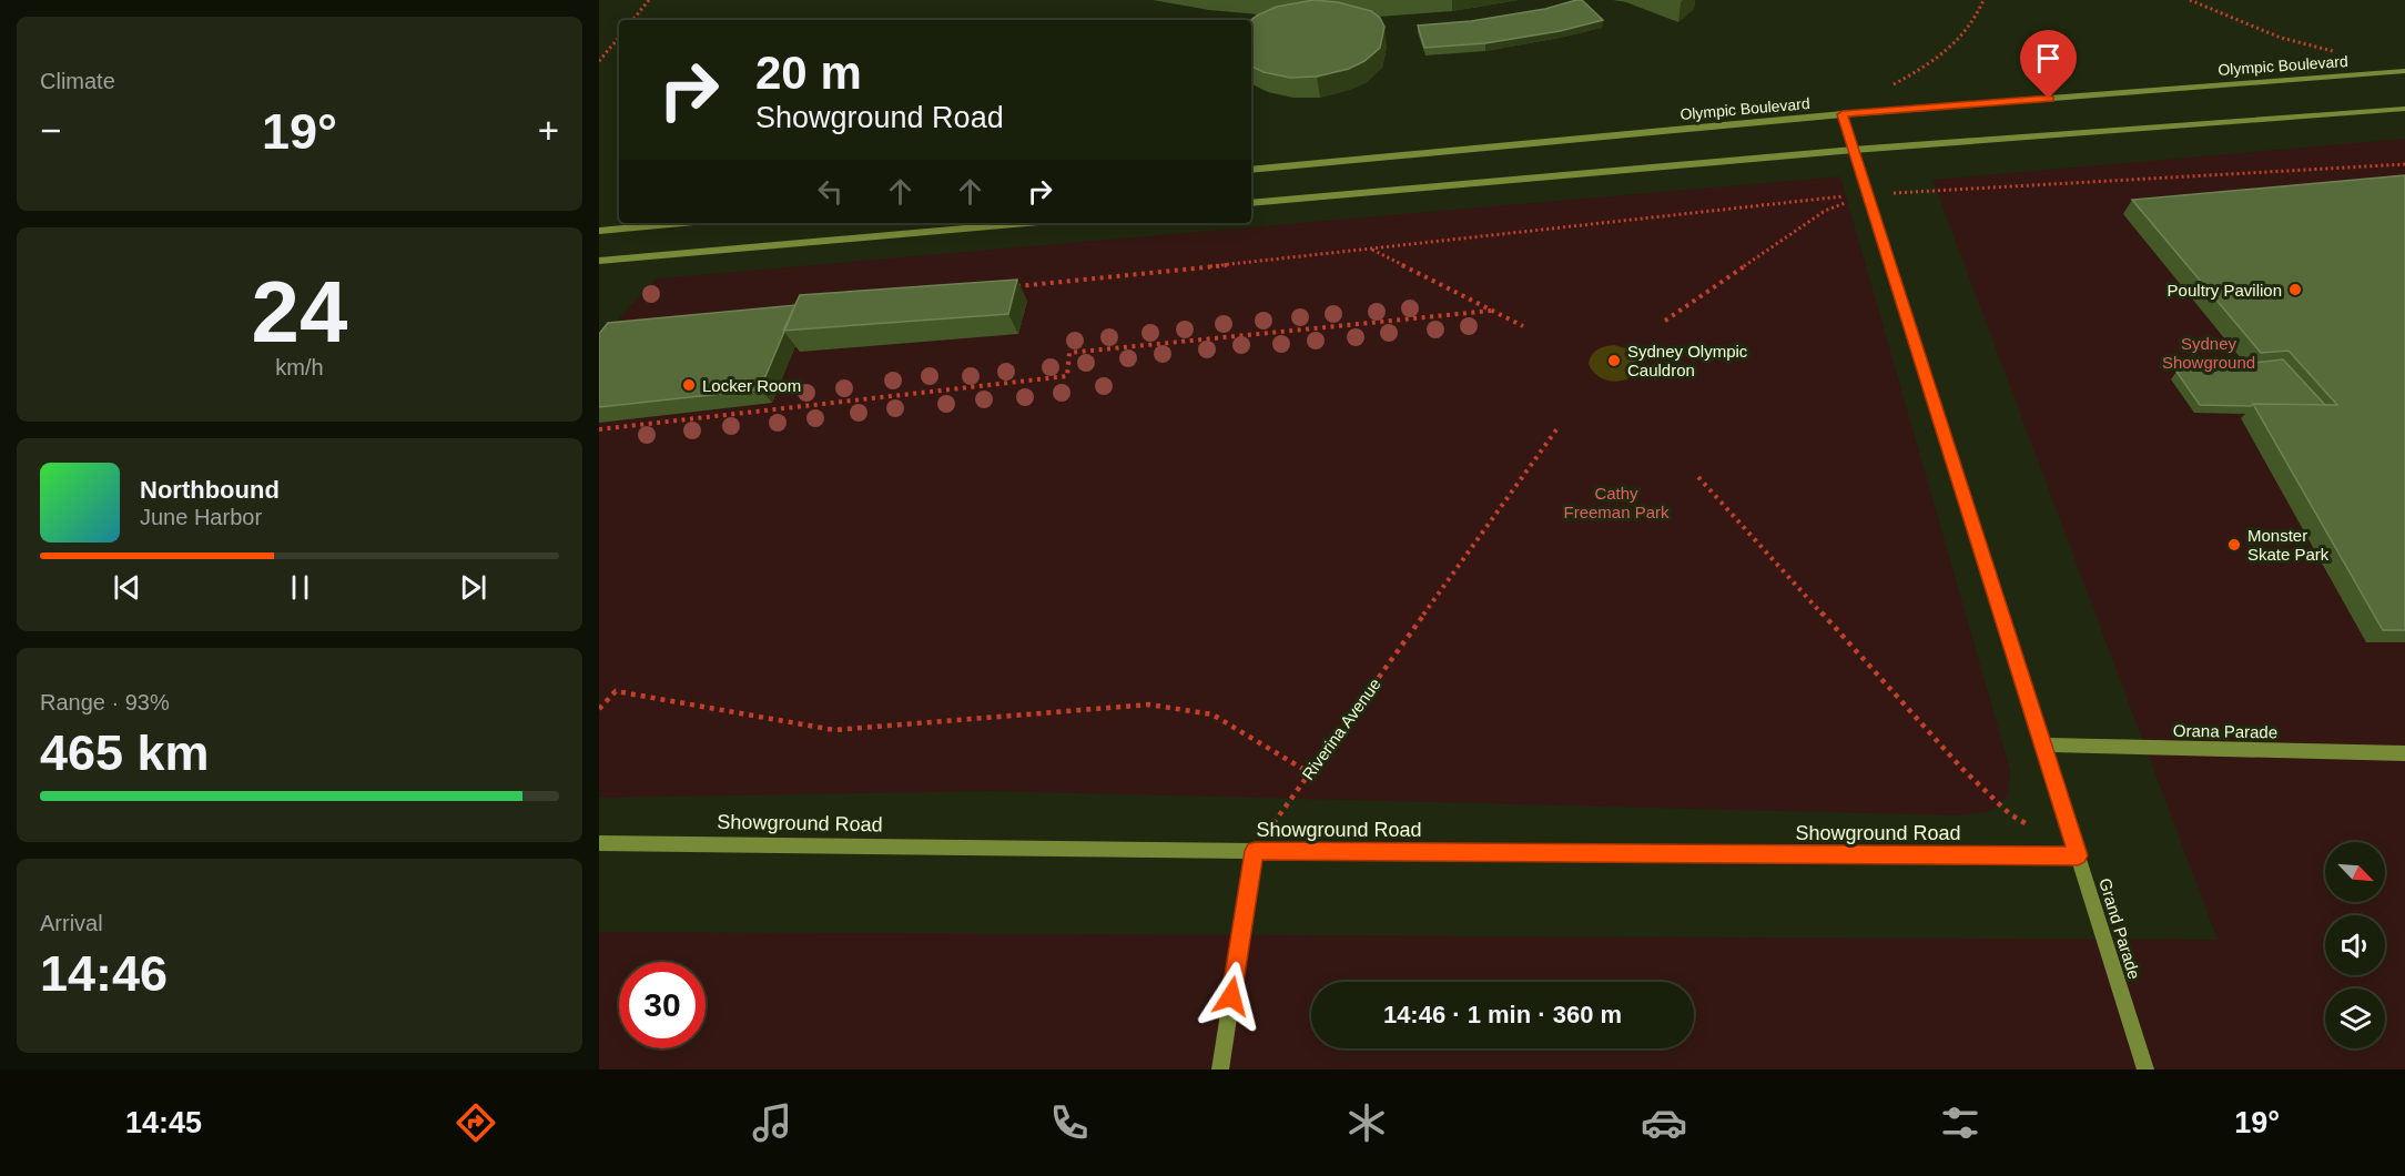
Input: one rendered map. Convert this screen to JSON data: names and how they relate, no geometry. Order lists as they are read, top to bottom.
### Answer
{
  "streets": {
    "street": [
      "Olympic Boulevard",
      "Orana Parade",
      "Showground Road",
      "Grand Parade"
    ],
    "path": ["Riverina Avenue"]
  },
  "crossings": [
    ["Olympic Boulevard", "Grand Parade"],
    ["Riverina Avenue", "Showground Road"],
    ["Orana Parade", "Grand Parade"],
    ["Showground Road", "Grand Parade"]
  ],
  "parks": ["Sydney Showground", "Cathy Freeman Park"],
  "places": [
    "Poultry Pavilion",
    "Sydney Olympic Cauldron",
    "Locker Room",
    "Monster Skate Park"
  ],
  "north": "bottom right",
  "page": {
    "tile": [
      "Climate",
      ["24", "km/h"],
      ["Range · 93%", "465 km"],
      ["Arrival", "14:46"]
    ],
    "turn": ["20 m", "Showground Road"],
    "heat": ["−", "19°", "+"],
    "song": ["Northbound", "June Harbor"],
    "limit": "30",
    "trip": "14:46 · 1 min · 360 m",
    "tabs": ["14:45", "19°"]
  }
}
